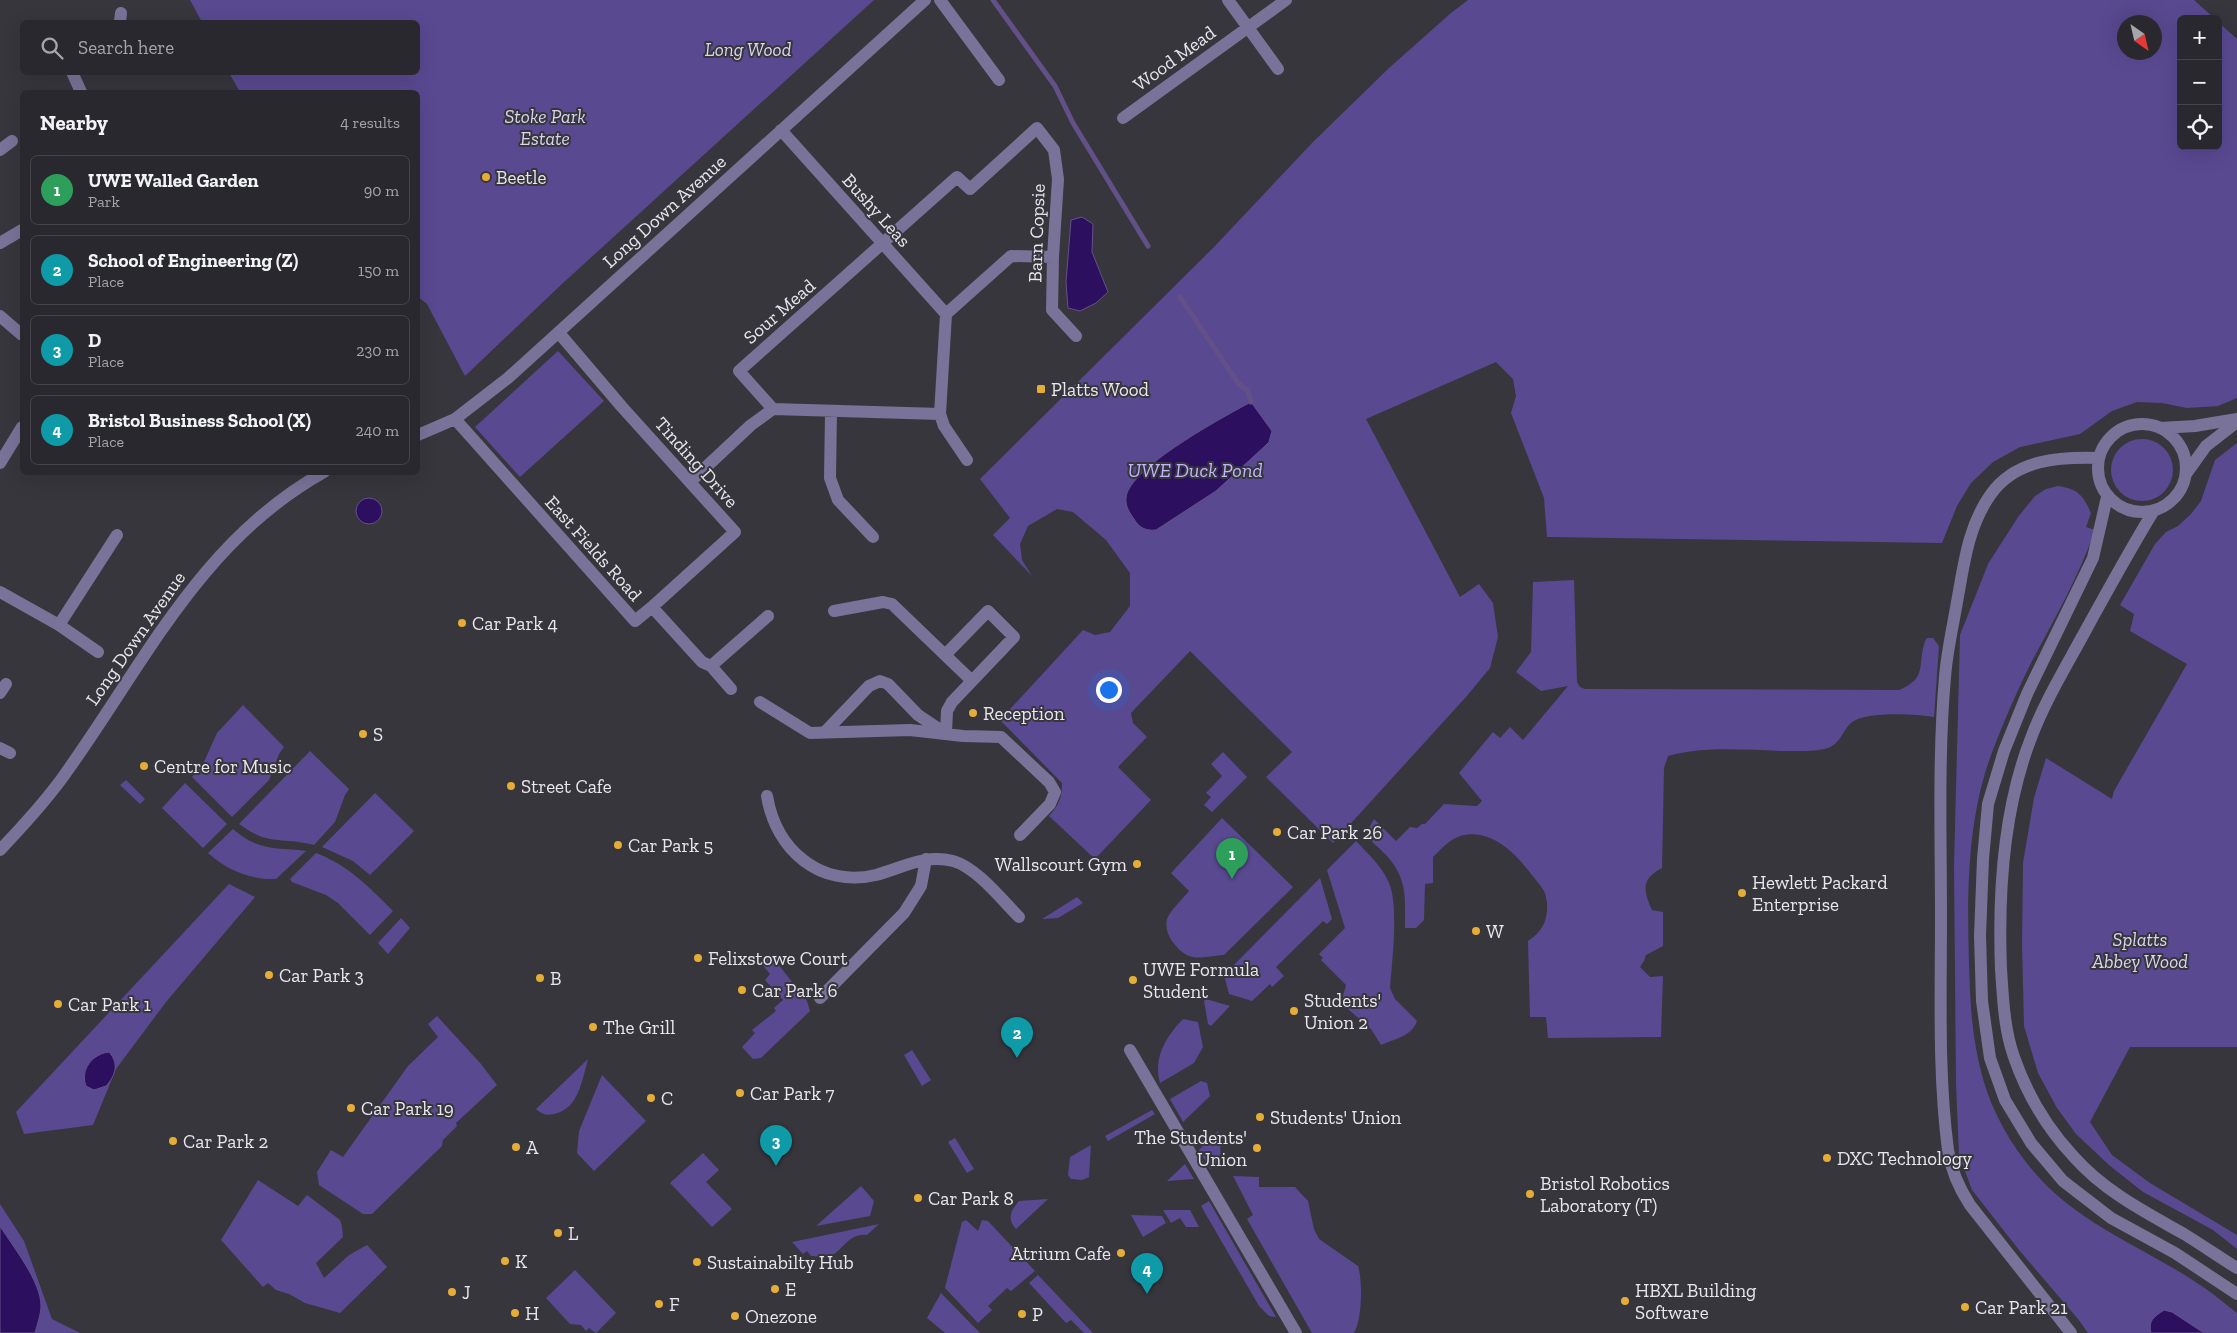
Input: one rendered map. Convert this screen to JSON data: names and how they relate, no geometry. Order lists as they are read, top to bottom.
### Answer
{
  "streets": {
    "street": [
      "Wood Mead",
      "Bushy Leas",
      "Long Down Avenue",
      "Barn Copsie",
      "Sour Mead",
      "Tinding Drive",
      "East Fields Road"
    ]
  },
  "crossings": [
    ["Bushy Leas", "Long Down Avenue"],
    ["Bushy Leas", "Barn Copsie"],
    ["Bushy Leas", "Sour Mead"],
    ["Long Down Avenue", "Tinding Drive"],
    ["Long Down Avenue", "East Fields Road"],
    ["Barn Copsie", "Sour Mead"],
    ["Tinding Drive", "East Fields Road"]
  ],
  "water": ["UWE Duck Pond"],
  "parks": ["Long Wood", "Stoke Park Estate", "Splatts Abbey Wood"],
  "places": {
    "other": [
      "Beetle",
      "Car Park 4",
      "Reception",
      "S",
      "Centre for Music",
      "Street Cafe",
      "Car Park 26",
      "Car Park 5",
      "Wallscourt Gym",
      "Hewlett Packard Enterprise",
      "W",
      "Felixstowe Court",
      "Car Park 3",
      "B",
      "UWE Formula Student",
      "Car Park 6",
      "Car Park 1",
      "Students' Union 2",
      "The Grill",
      "Car Park 7",
      "C",
      "Car Park 19",
      "Students' Union",
      "Car Park 2",
      "A",
      "The Students' Union",
      "DXC Technology",
      "Bristol Robotics Laboratory (T)",
      "Car Park 8",
      "L",
      "Atrium Cafe",
      "K",
      "Sustainabilty Hub",
      "E",
      "J",
      "HBXL Building Software",
      "F",
      "Car Park 21",
      "H",
      "P",
      "Onezone"
    ],
    "transit": ["Platts Wood"]
  },
  "north": "bottom right",
  "page": {
    "map_buttons": ["+", "−"],
    "search": "Search here",
    "heading": ["Nearby", "4 results"],
    "list": [
      {
        "mark": "1",
        "name": "UWE Walled Garden",
        "note": "Park",
        "value": "90 m"
      },
      {
        "mark": "2",
        "name": "School of Engineering (Z)",
        "note": "Place",
        "value": "150 m"
      },
      {
        "mark": "3",
        "name": "D",
        "note": "Place",
        "value": "230 m"
      },
      {
        "mark": "4",
        "name": "Bristol Business School (X)",
        "note": "Place",
        "value": "240 m"
      }
    ],
    "pins": [
      "1",
      "2",
      "3",
      "4"
    ]
  }
}
